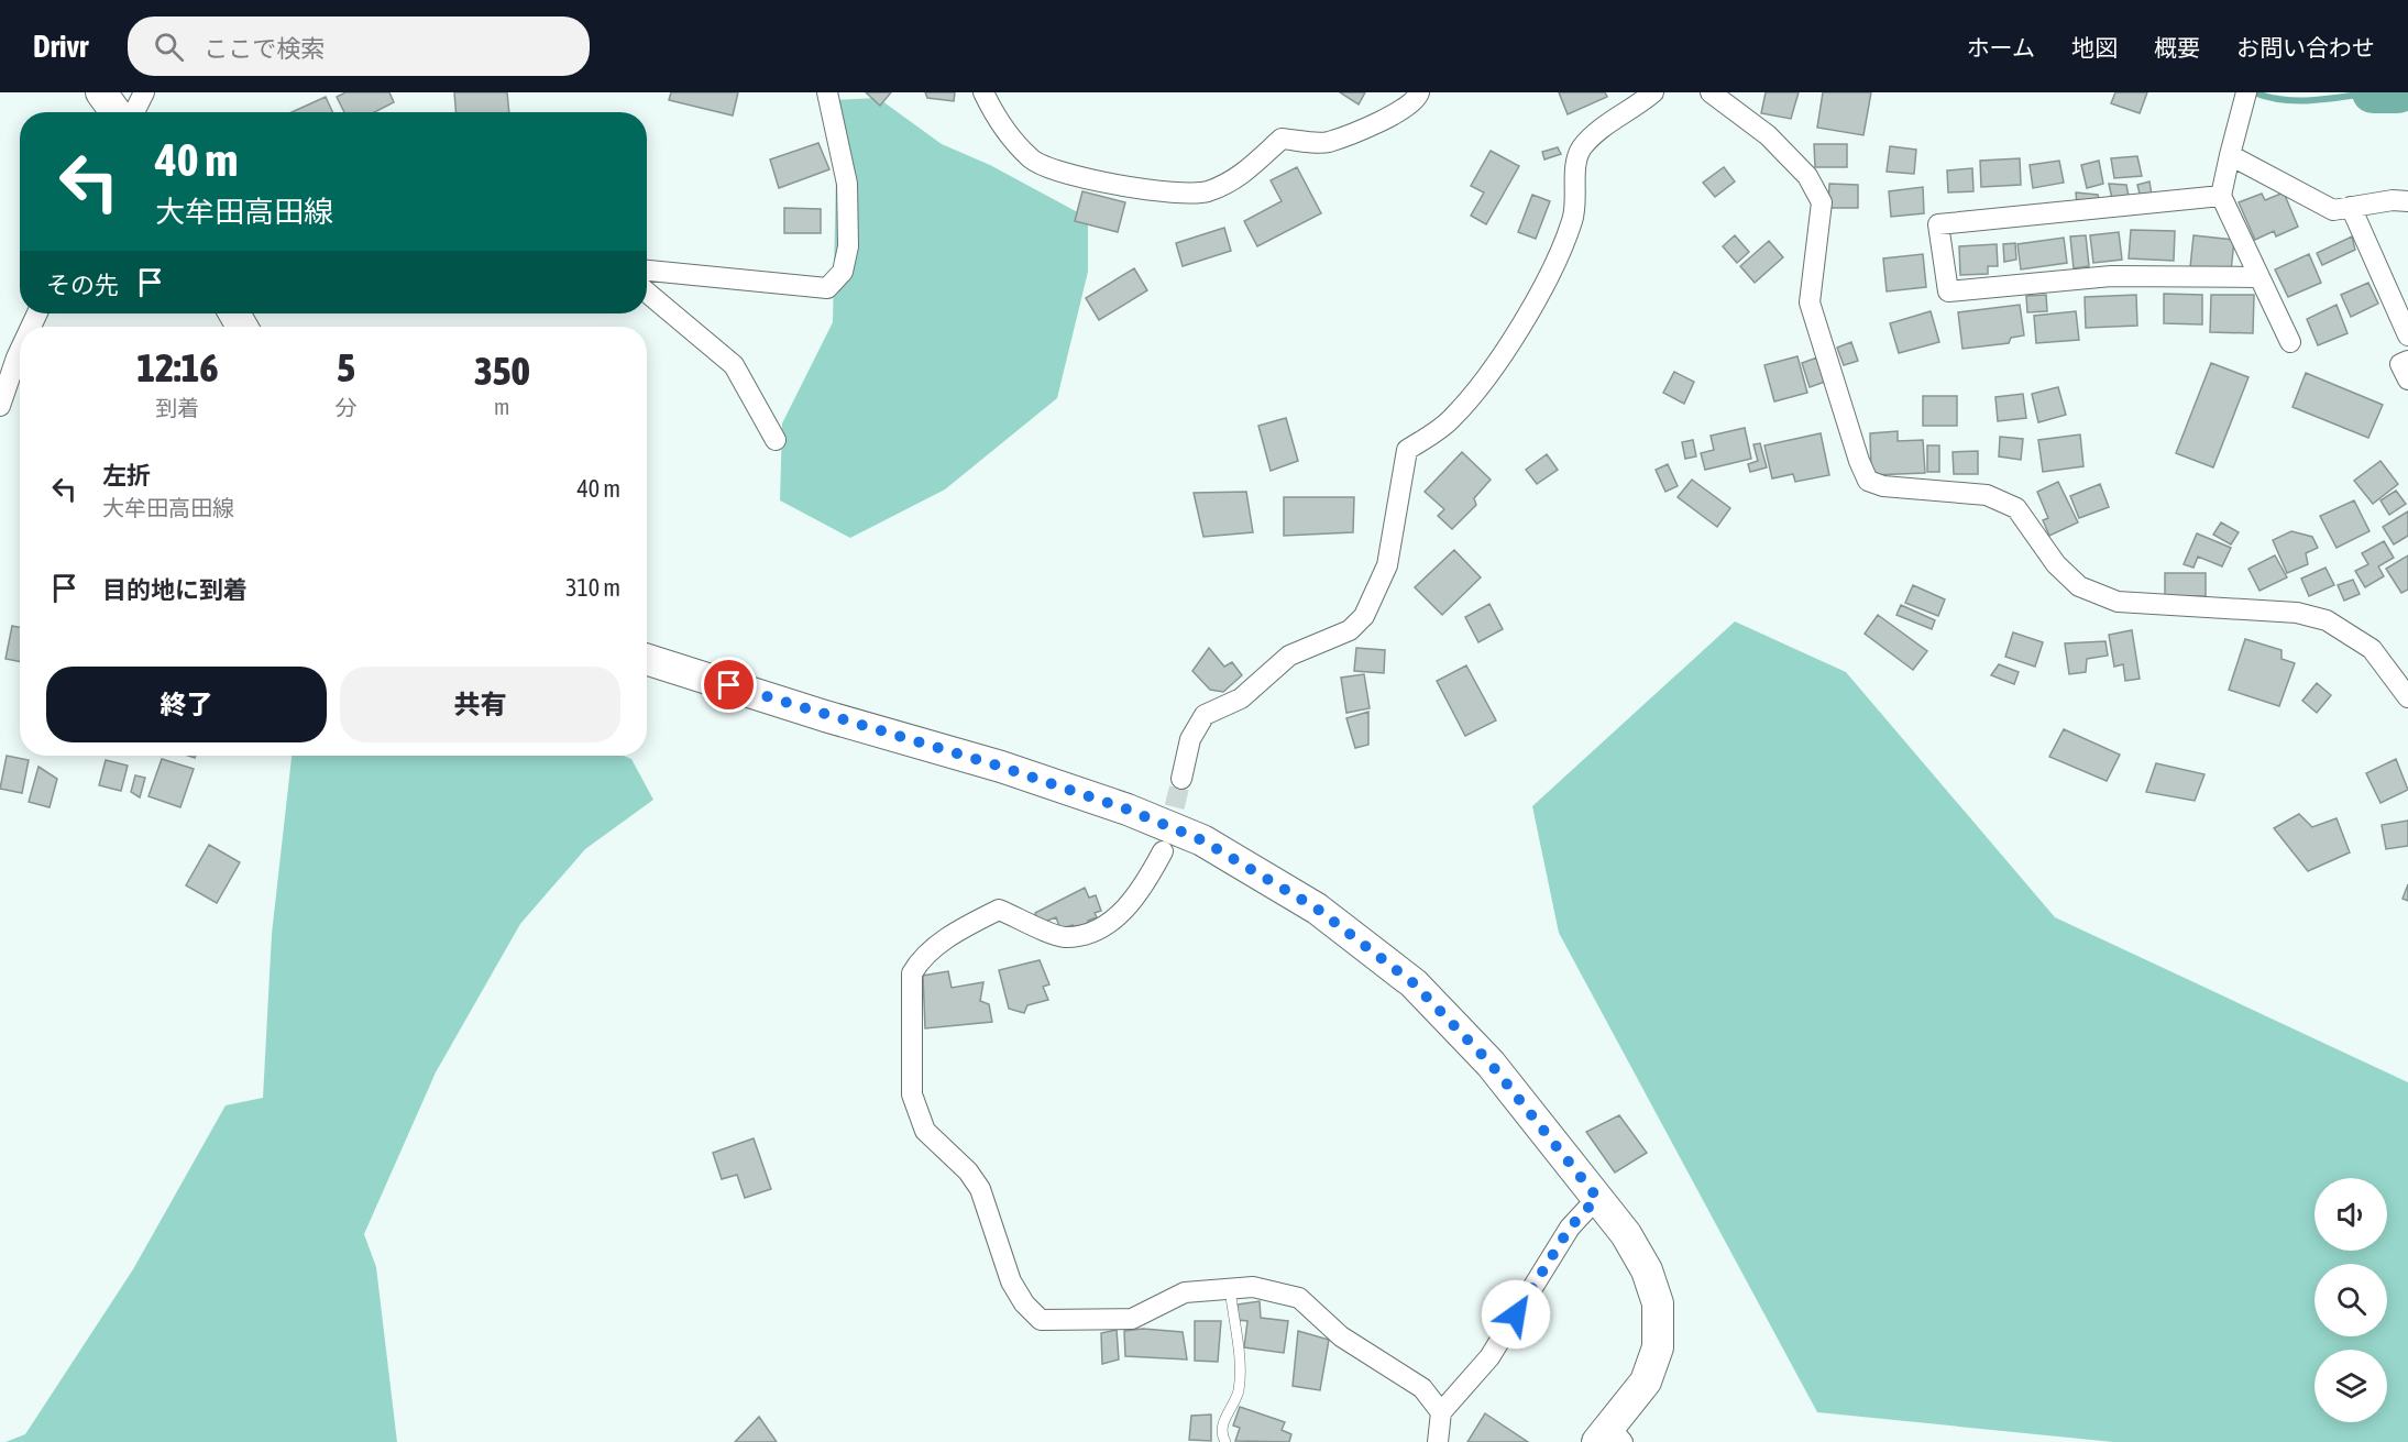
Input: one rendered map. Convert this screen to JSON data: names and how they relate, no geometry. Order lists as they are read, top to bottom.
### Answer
{
  "page": {
    "header": "Drivr",
    "search": "ここで検索",
    "nav": [
      "ホーム",
      "地図",
      "概要",
      "お問い合わせ"
    ],
    "turn": ["40 m", "大牟田高田線"],
    "then": "その先",
    "eta": [
      "12:16",
      "到着",
      "5",
      "分",
      "350",
      "m"
    ],
    "list": [
      {
        "name": "左折",
        "note": "大牟田高田線",
        "value": "40 m"
      },
      {
        "name": "目的地に到着",
        "value": "310 m"
      }
    ],
    "buttons": ["終了", "共有"]
  }
}
